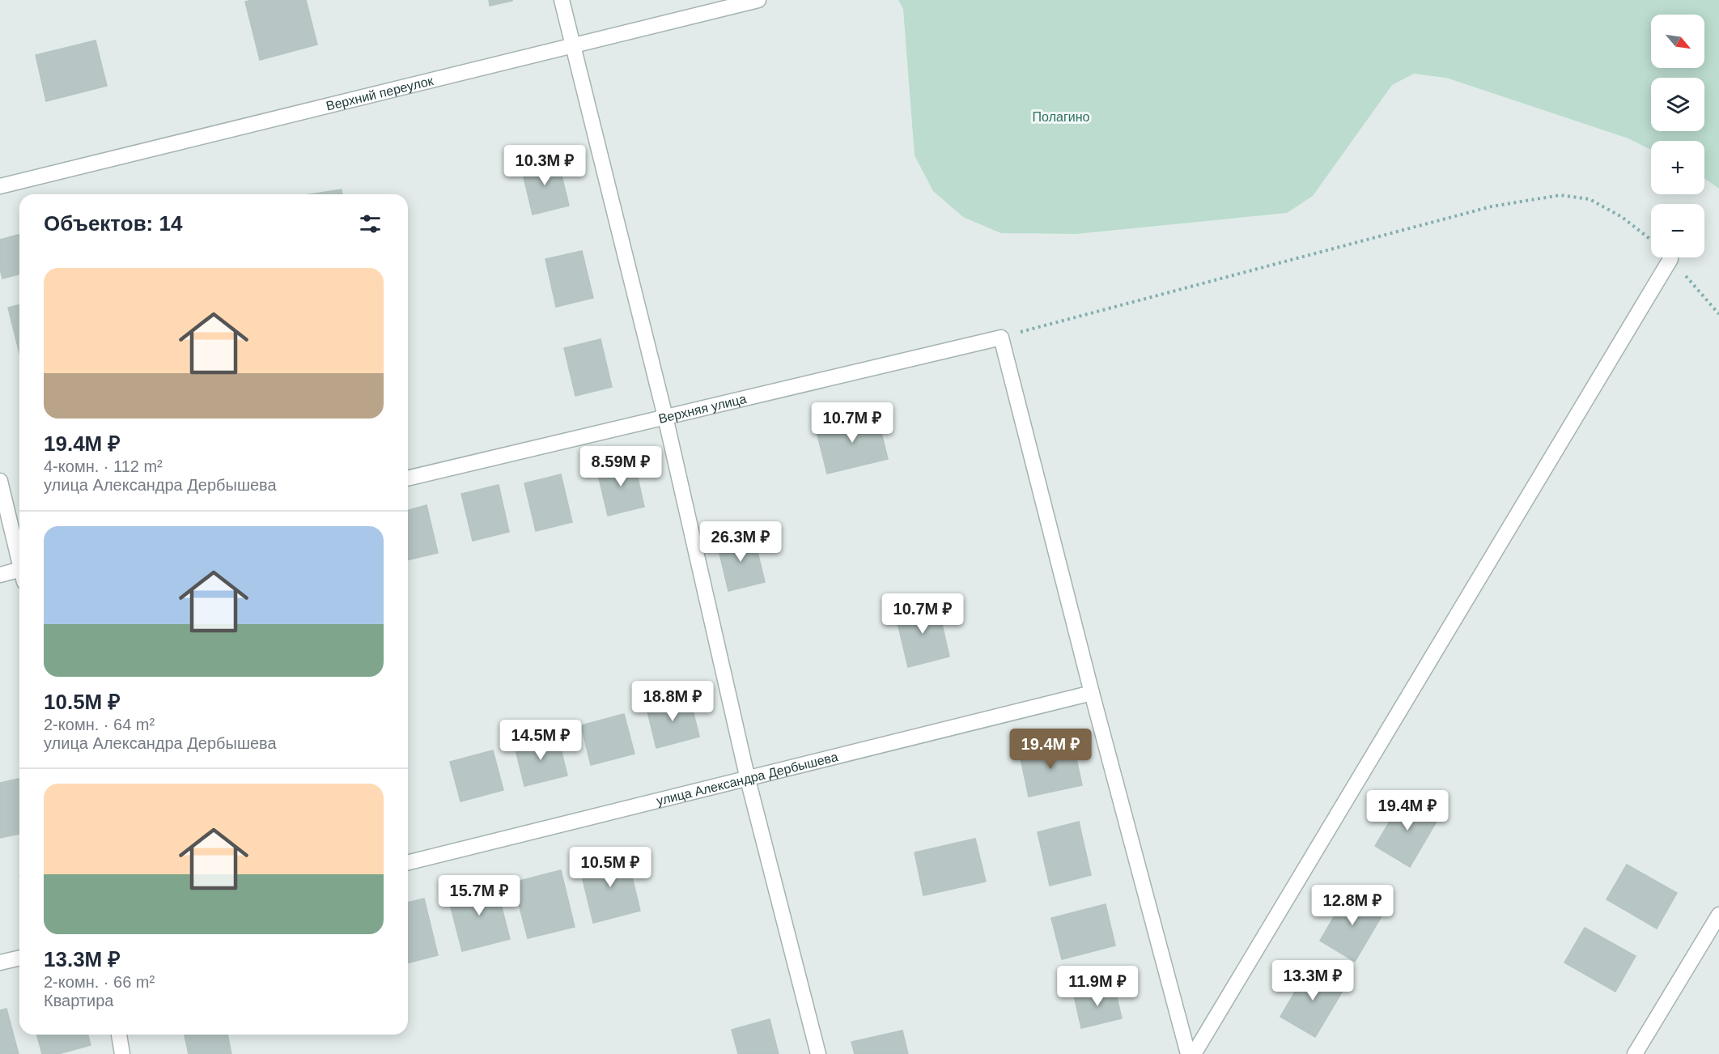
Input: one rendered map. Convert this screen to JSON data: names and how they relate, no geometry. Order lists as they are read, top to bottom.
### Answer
{
  "streets": {
    "street": ["Верхний переулок", "Верхняя улица", "улица Александра Дербышева"]
  },
  "parks": ["Полагино"],
  "north": "bottom right",
  "page": {
    "map_buttons": ["+", "−"],
    "price": [
      "10.3M ₽",
      "10.7M ₽",
      "8.59M ₽",
      "26.3M ₽",
      "10.7M ₽",
      "18.8M ₽",
      "14.5M ₽",
      "19.4M ₽",
      "19.4M ₽",
      "10.5M ₽",
      "15.7M ₽",
      "12.8M ₽",
      "13.3M ₽",
      "11.9M ₽"
    ],
    "heading": "Объектов: 14",
    "list": [
      {
        "name": "19.4M ₽",
        "note": "4-комн. · 112 m² · улица Александра Дербышева"
      },
      {
        "name": "10.5M ₽",
        "note": "2-комн. · 64 m² · улица Александра Дербышева"
      },
      {
        "name": "13.3M ₽",
        "note": "2-комн. · 66 m² · Квартира"
      }
    ]
  }
}
